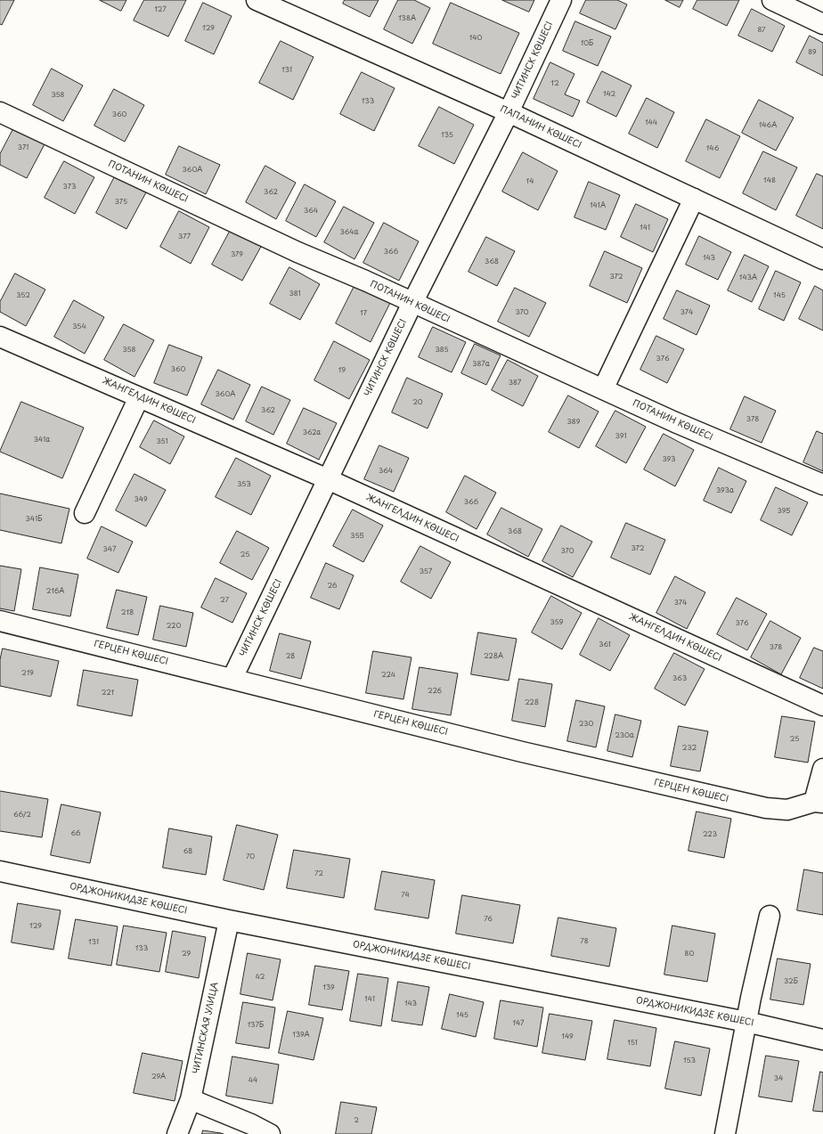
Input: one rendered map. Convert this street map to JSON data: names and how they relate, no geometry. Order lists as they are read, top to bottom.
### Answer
{
  "streets": {
    "street": [
      "ЧИТИНСК КӨШЕСІ",
      "ПАПАНИН КӨШЕСІ",
      "ПОТАНИН КӨШЕСІ",
      "ЖАНГЕЛДИН КӨШЕСІ",
      "ГЕРЦЕН КӨШЕСІ",
      "ОРДЖОНИКИДЗЕ КӨШЕСІ",
      "ЧИТИНСКАЯ УЛИЦА"
    ]
  },
  "crossings": [
    ["ЧИТИНСК КӨШЕСІ", "ПАПАНИН КӨШЕСІ"],
    ["ЧИТИНСК КӨШЕСІ", "ПОТАНИН КӨШЕСІ"],
    ["ЧИТИНСК КӨШЕСІ", "ЖАНГЕЛДИН КӨШЕСІ"],
    ["ЧИТИНСК КӨШЕСІ", "ГЕРЦЕН КӨШЕСІ"],
    ["ОРДЖОНИКИДЗЕ КӨШЕСІ", "ЧИТИНСКАЯ УЛИЦА"]
  ],
  "house_numbers": [
    "127",
    "138А",
    "129",
    "87",
    "140",
    "10Б",
    "89",
    "131",
    "12",
    "142",
    "358",
    "133",
    "360",
    "144",
    "146А",
    "135",
    "371",
    "146",
    "360А",
    "148",
    "14",
    "373",
    "362",
    "375",
    "141А",
    "364",
    "141",
    "364а",
    "377",
    "366",
    "379",
    "143",
    "368",
    "372",
    "143А",
    "381",
    "352",
    "145",
    "370",
    "374",
    "17",
    "354",
    "358",
    "385",
    "376",
    "387а",
    "360",
    "19",
    "387",
    "360А",
    "20",
    "362",
    "378",
    "389",
    "362а",
    "391",
    "341а",
    "351",
    "393",
    "364",
    "353",
    "393а",
    "349",
    "366",
    "395",
    "341Б",
    "368",
    "355",
    "372",
    "347",
    "370",
    "25",
    "357",
    "26",
    "216А",
    "27",
    "374",
    "218",
    "359",
    "376",
    "220",
    "361",
    "378",
    "28",
    "228А",
    "219",
    "224",
    "363",
    "226",
    "221",
    "228",
    "230",
    "230а",
    "25",
    "232",
    "66/2",
    "66",
    "223",
    "68",
    "70",
    "72",
    "74",
    "76",
    "129",
    "78",
    "131",
    "133",
    "29",
    "80",
    "42",
    "32Б",
    "139",
    "141",
    "143",
    "145",
    "147",
    "137Б",
    "139А",
    "149",
    "151",
    "153",
    "29А",
    "34",
    "44",
    "2"
  ]
}
